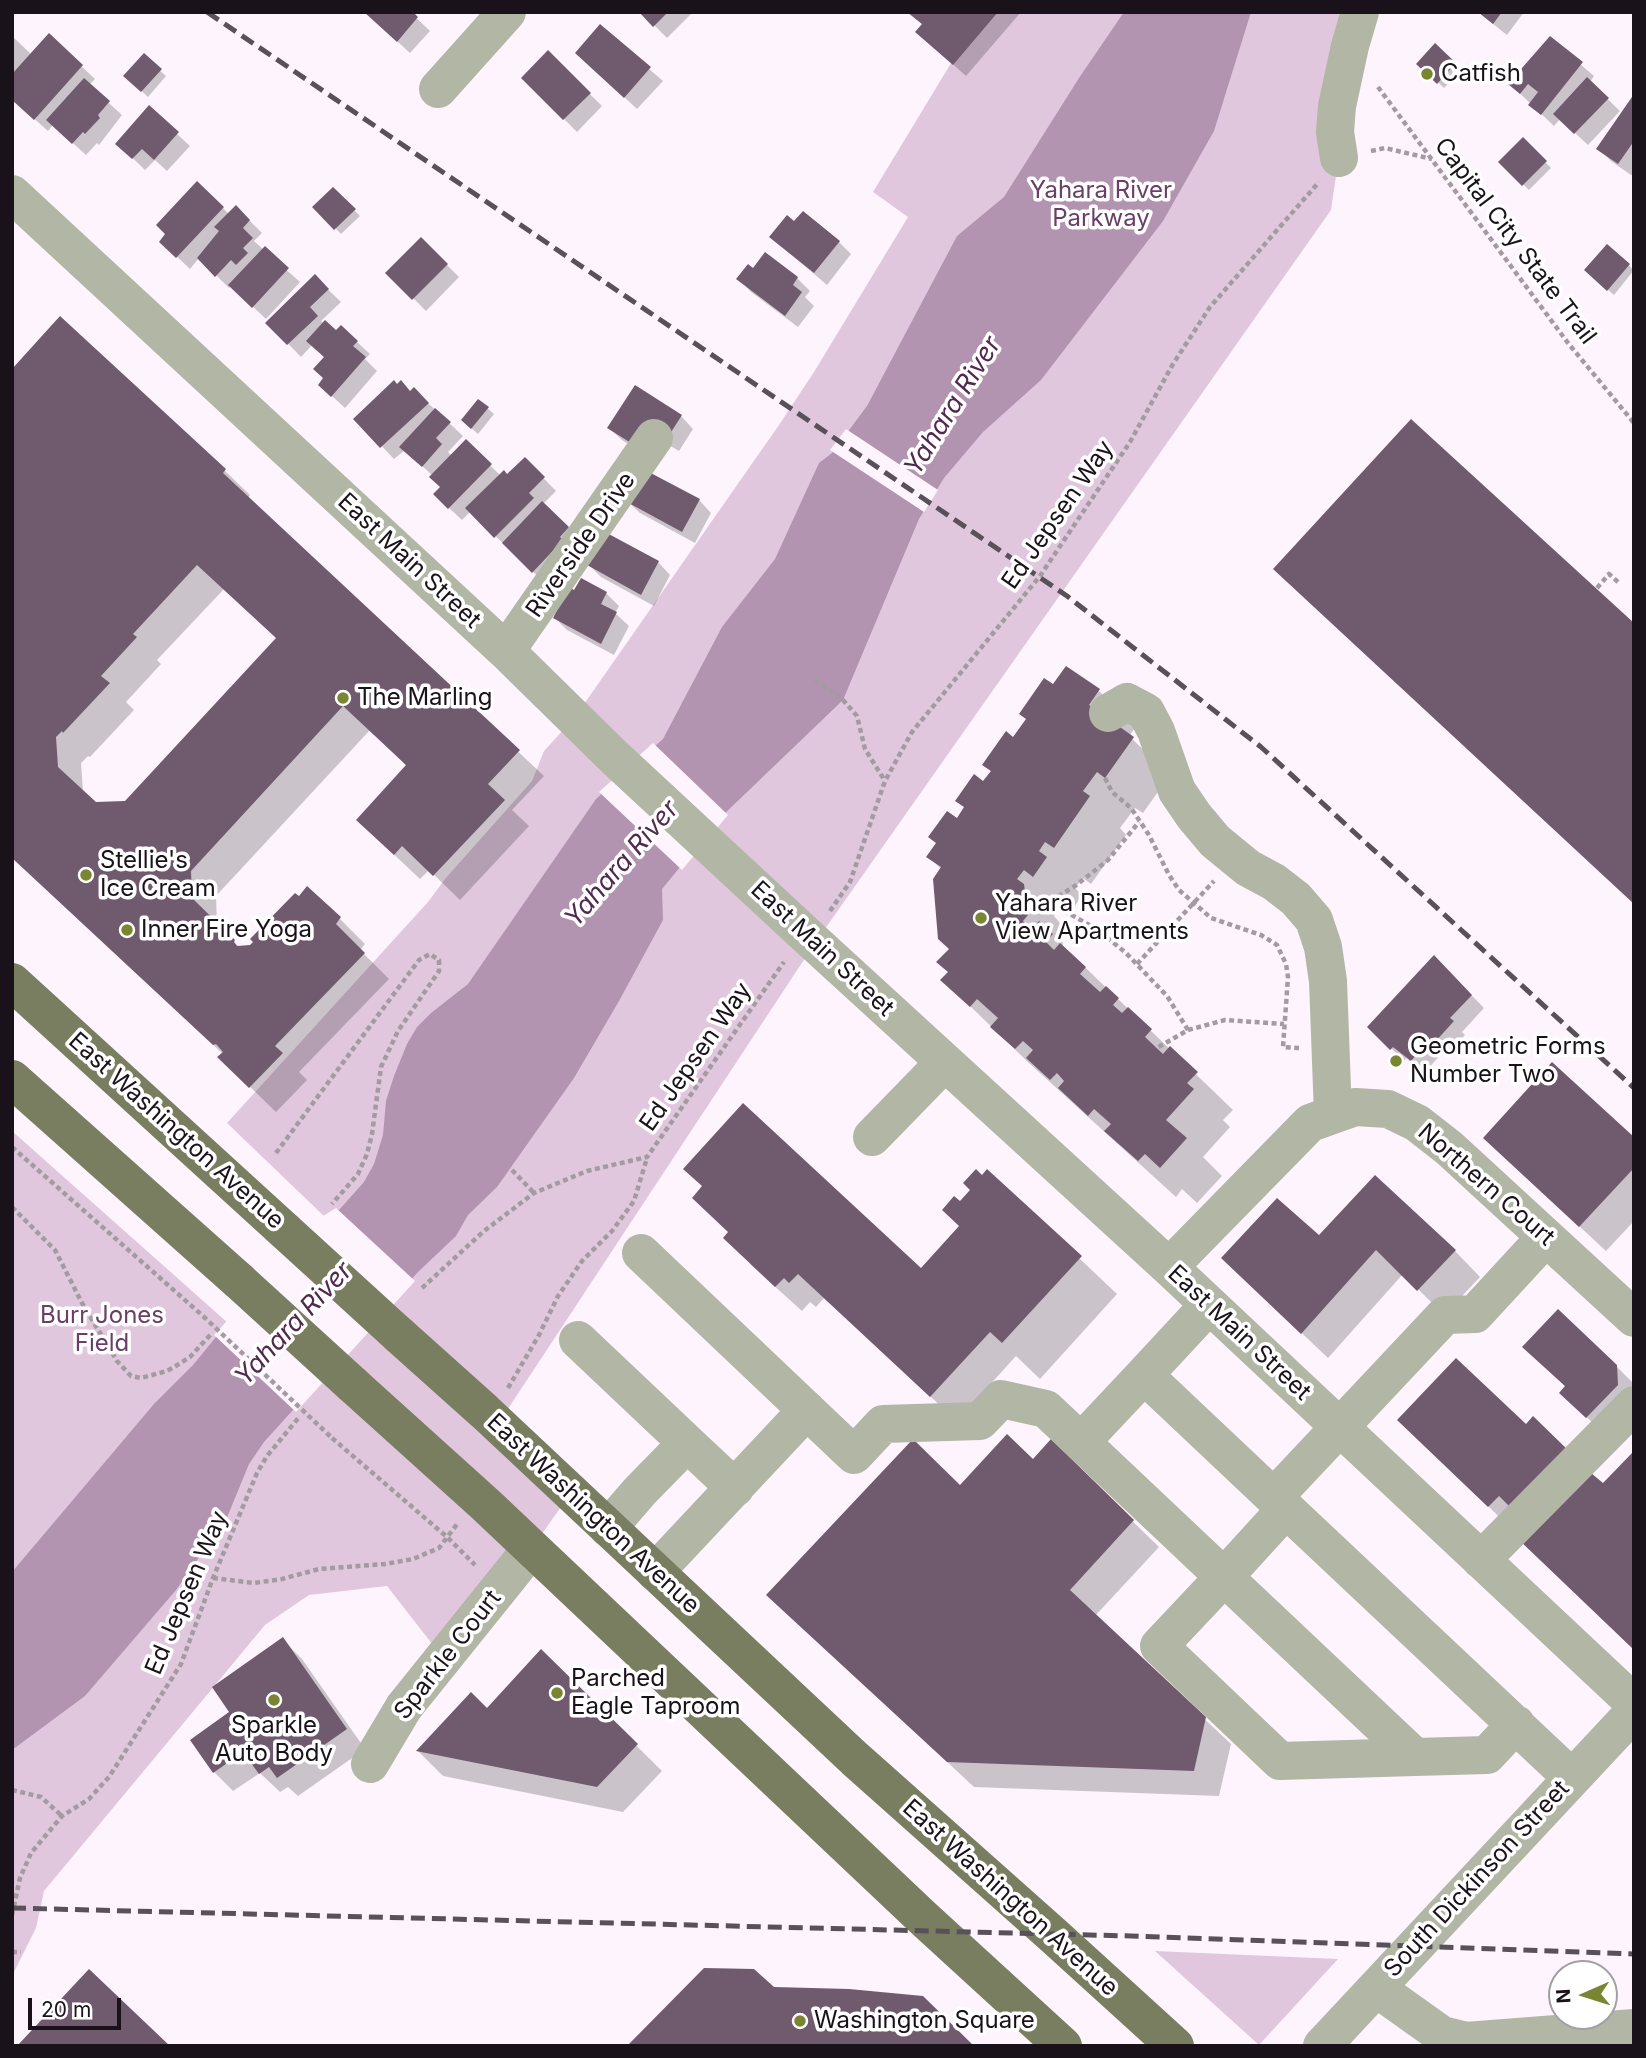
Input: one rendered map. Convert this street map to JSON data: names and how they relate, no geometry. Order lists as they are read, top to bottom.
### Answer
{
  "streets": {
    "main road": ["East Washington Avenue"],
    "street": [
      "Riverside Drive",
      "East Main Street",
      "Northern Court",
      "Sparkle Court",
      "South Dickinson Street"
    ],
    "path": ["Capital City State Trail", "Ed Jepsen Way"]
  },
  "crossings": [
    ["Riverside Drive", "East Main Street"],
    ["East Main Street", "Northern Court"]
  ],
  "water": ["Yahara River"],
  "parks": ["Yahara River Parkway", "Burr Jones Field"],
  "places": [
    "Catfish",
    "The Marling",
    "Stellie's Ice Cream",
    "Yahara River View Apartments",
    "Inner Fire Yoga",
    "Geometric Forms Number Two",
    "Parched Eagle Taproom",
    "Sparkle Auto Body",
    "Washington Square"
  ],
  "scale_bar": "20 m",
  "north": "left"
}
